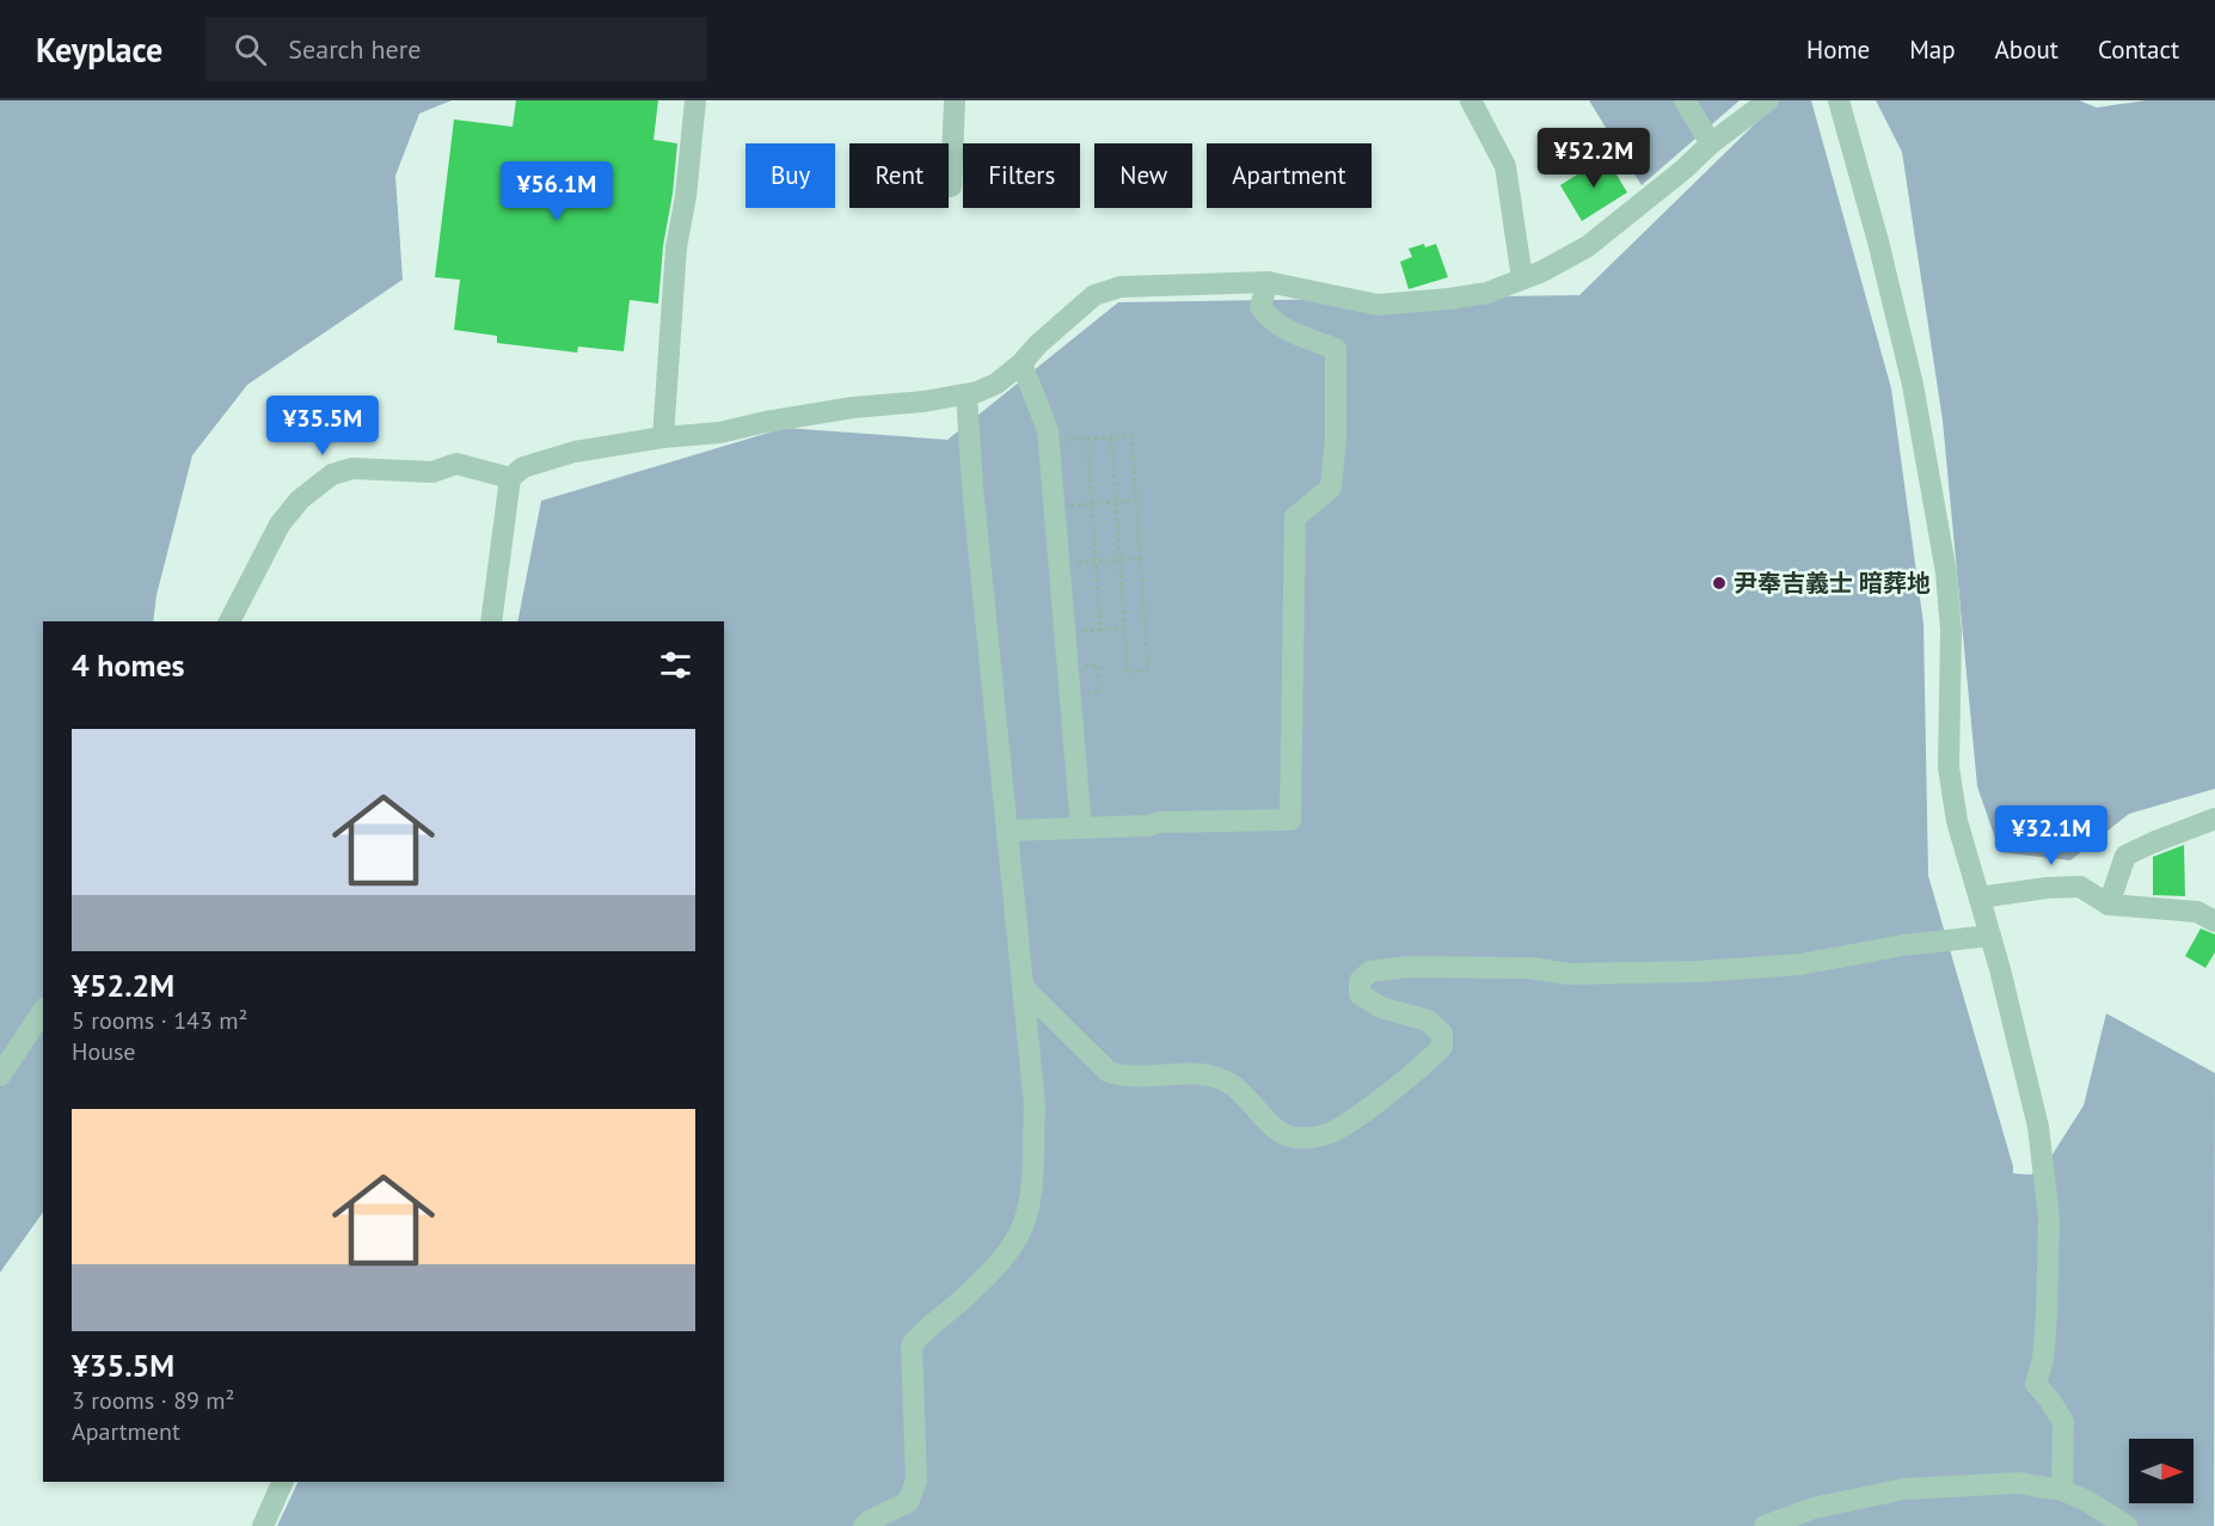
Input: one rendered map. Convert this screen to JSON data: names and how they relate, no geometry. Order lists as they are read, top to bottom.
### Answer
{
  "places": ["尹奉吉義士 暗葬地"],
  "north": "right",
  "page": {
    "header": "Keyplace",
    "search": "Search here",
    "nav": [
      "Home",
      "Map",
      "About",
      "Contact"
    ],
    "price": [
      "¥52.2M",
      "¥56.1M",
      "¥35.5M",
      "¥32.1M"
    ],
    "chip": [
      "Buy",
      "Rent",
      "Filters",
      "New",
      "Apartment"
    ],
    "heading": "4 homes",
    "list": [
      {
        "name": "¥52.2M",
        "note": "5 rooms · 143 m² · House"
      },
      {
        "name": "¥35.5M",
        "note": "3 rooms · 89 m² · Apartment"
      }
    ]
  }
}
